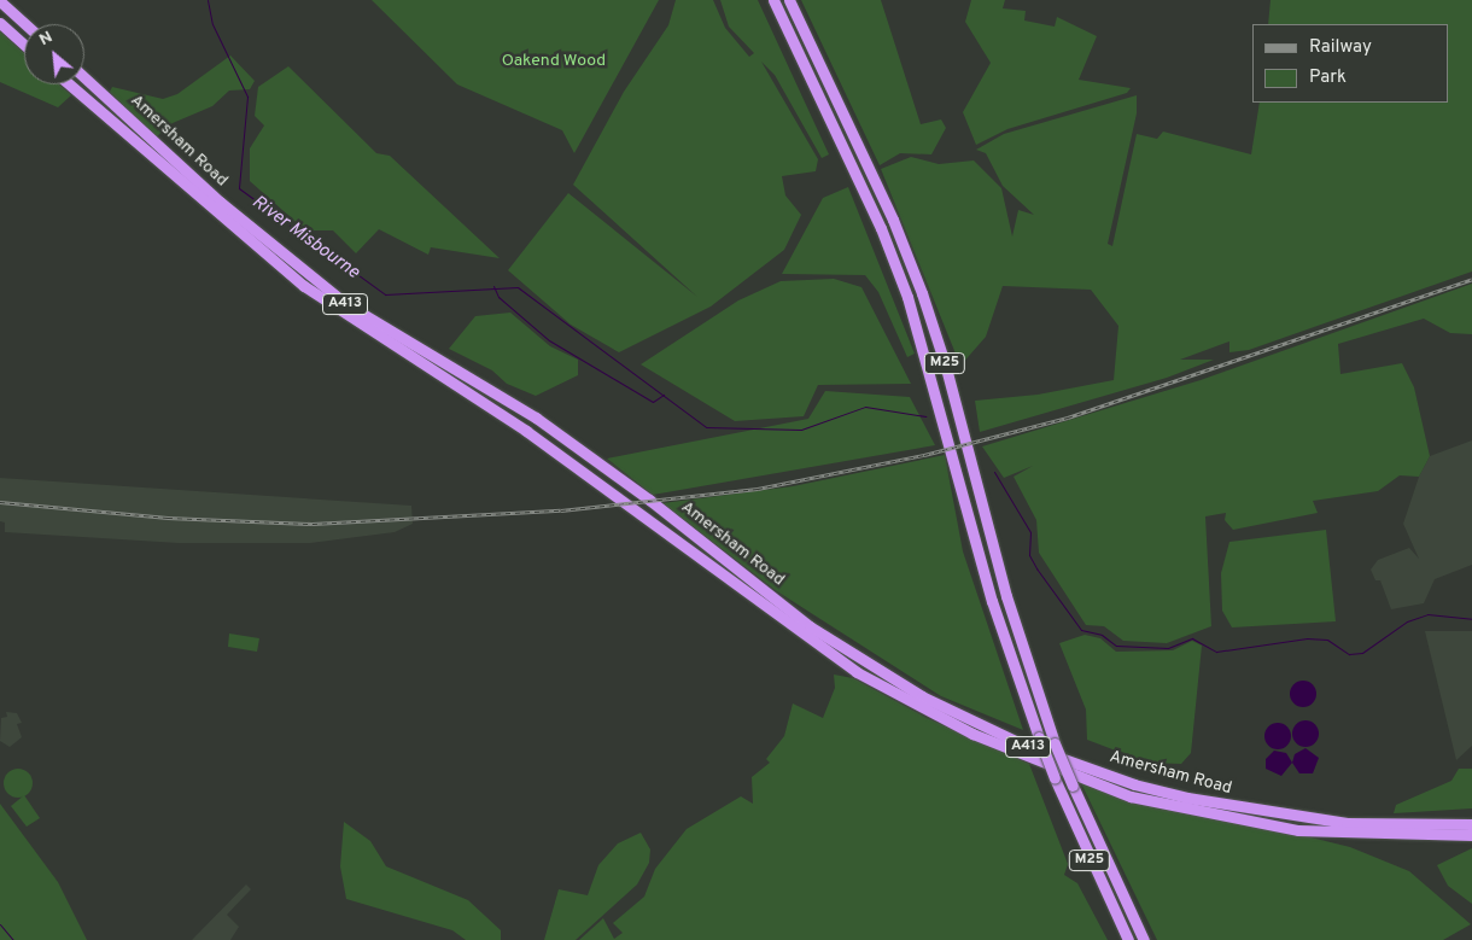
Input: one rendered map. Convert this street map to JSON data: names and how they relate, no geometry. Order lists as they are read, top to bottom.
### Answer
{
  "streets": {
    "highway": ["Amersham Road", "A413", "M25"]
  },
  "water": ["River Misbourne"],
  "parks": ["Oakend Wood"],
  "legend": ["Railway", "Park"],
  "north": "top left"
}
